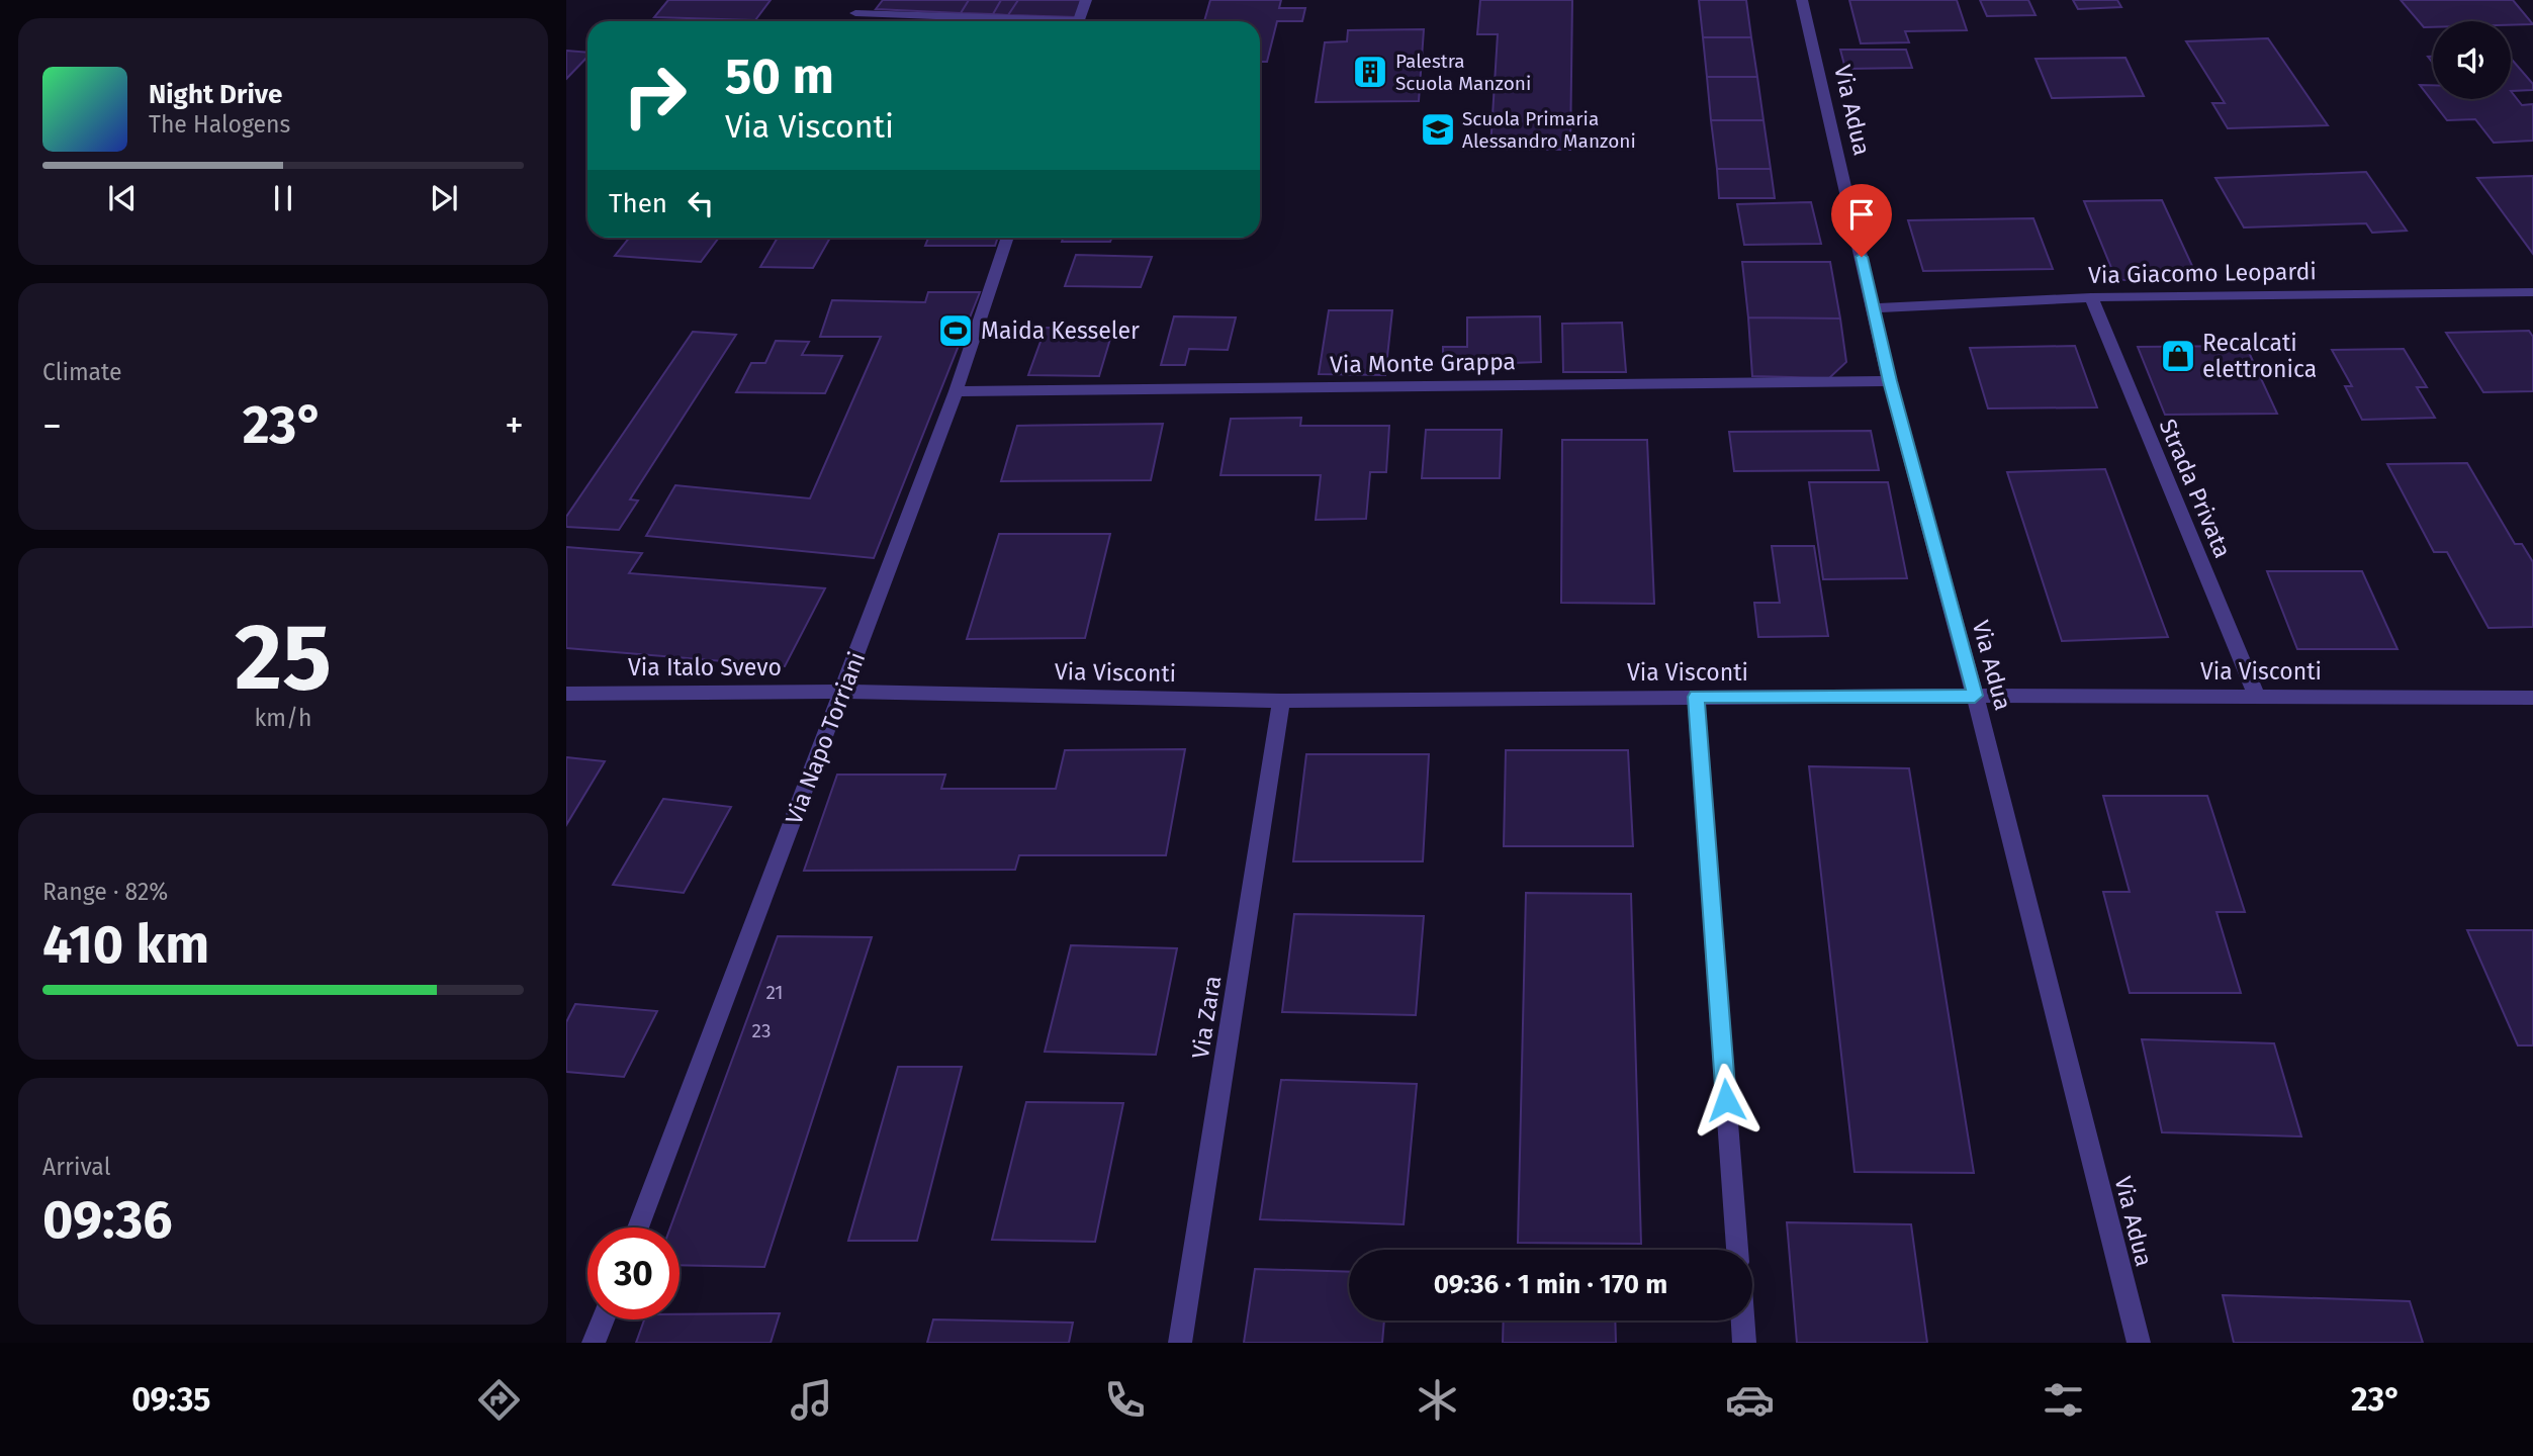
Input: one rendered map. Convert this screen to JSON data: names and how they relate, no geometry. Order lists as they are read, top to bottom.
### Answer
{
  "streets": {
    "street": [
      "Via Adua",
      "Via Giacomo Leopardi",
      "Via Monte Grappa",
      "Strada Privata",
      "Via Italo Svevo",
      "Via Visconti",
      "Via Napo Torriani",
      "Via Zara"
    ]
  },
  "crossings": [
    ["Via Adua", "Via Giacomo Leopardi"],
    ["Via Adua", "Via Monte Grappa"],
    ["Via Adua", "Via Visconti"],
    ["Via Giacomo Leopardi", "Strada Privata"],
    ["Via Monte Grappa", "Via Napo Torriani"],
    ["Strada Privata", "Via Visconti"],
    ["Via Italo Svevo", "Via Visconti"],
    ["Via Italo Svevo", "Via Napo Torriani"],
    ["Via Visconti", "Via Napo Torriani"],
    ["Via Visconti", "Via Zara"]
  ],
  "places": {
    "building": ["Palestra Scuola Manzoni"],
    "school or university": ["Scuola Primaria Alessandro Manzoni"],
    "sports": ["Maida Kesseler"],
    "shop": ["Recalcati elettronica"]
  },
  "house_numbers": ["21", "23"],
  "page": {
    "turn": ["50 m", "Via Visconti"],
    "song": ["Night Drive", "The Halogens"],
    "then": "Then",
    "tile": [
      "Climate",
      ["25", "km/h"],
      ["Range · 82%", "410 km"],
      ["Arrival", "09:36"]
    ],
    "heat": ["−", "23°", "+"],
    "limit": "30",
    "trip": "09:36 · 1 min · 170 m",
    "tabs": ["09:35", "23°"]
  }
}
